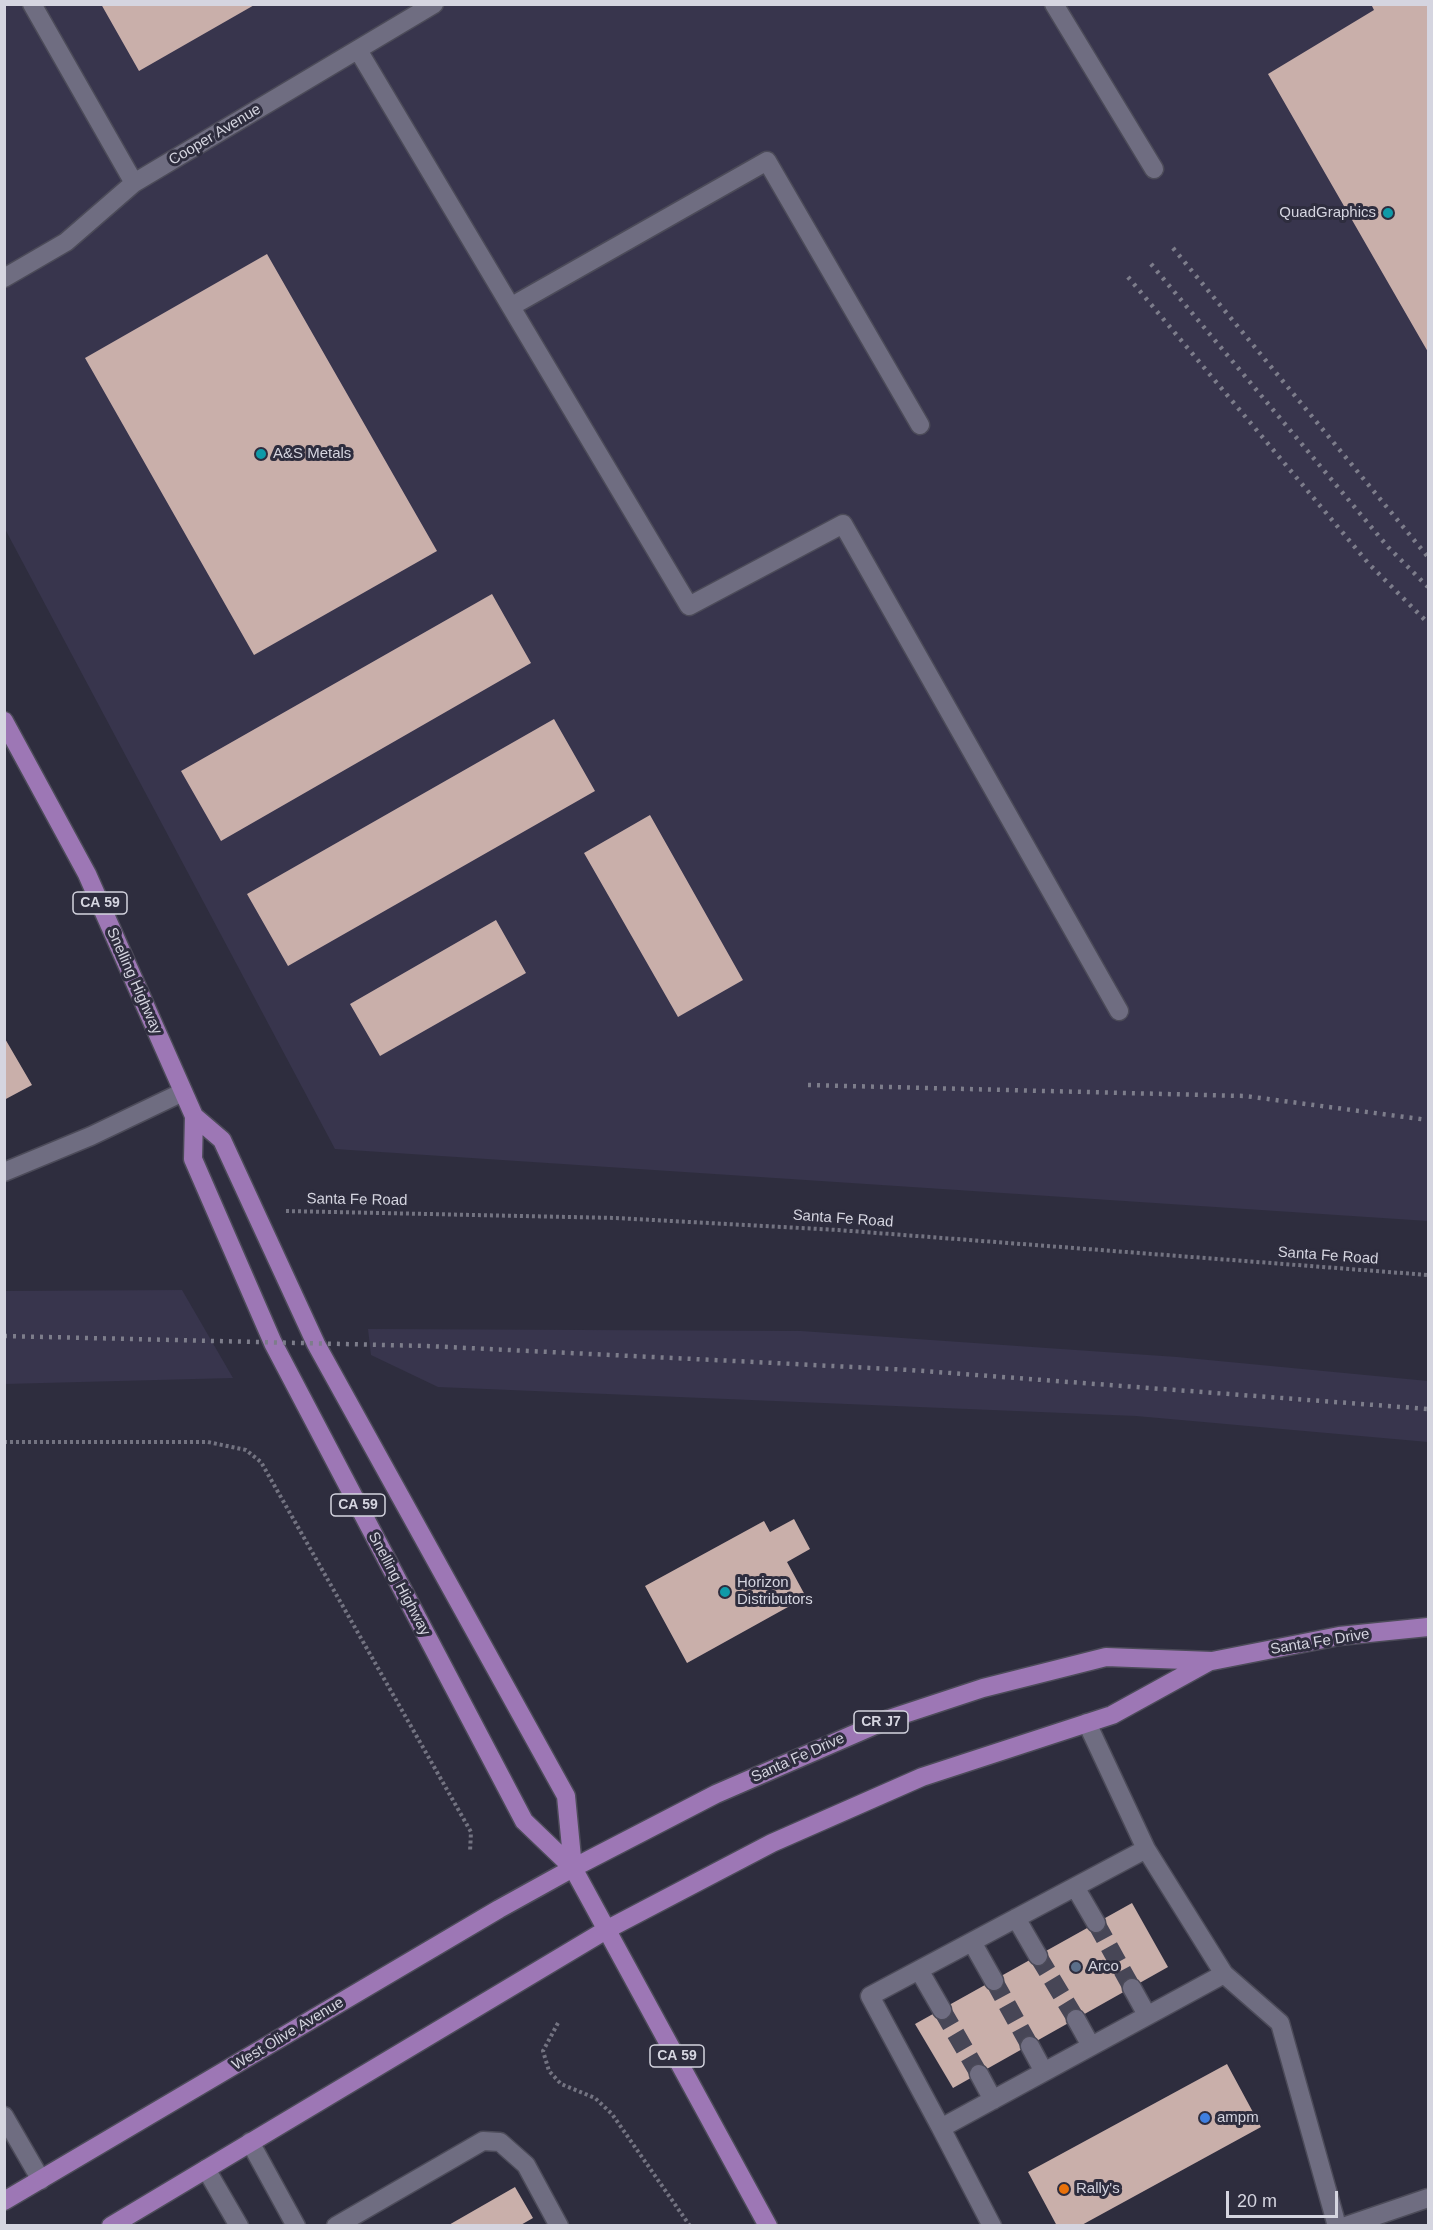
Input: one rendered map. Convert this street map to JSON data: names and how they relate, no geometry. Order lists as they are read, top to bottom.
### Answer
{
  "streets": {
    "main road": [
      "CA 59",
      "Snelling Highway",
      "Santa Fe Drive",
      "CR J7",
      "West Olive Avenue"
    ],
    "street": ["Cooper Avenue"],
    "path": ["Santa Fe Road"]
  },
  "crossings": [
    ["CA 59", "Snelling Highway"],
    ["CA 59", "Santa Fe Drive"],
    ["Snelling Highway", "Santa Fe Road"],
    ["Snelling Highway", "Santa Fe Drive"],
    ["Snelling Highway", "West Olive Avenue"],
    ["Santa Fe Drive", "West Olive Avenue"]
  ],
  "places": [
    "QuadGraphics",
    "A&S Metals",
    "Horizon Distributors",
    "Arco",
    "ampm",
    "Rally's"
  ],
  "scale_bar": "20 m"
}
